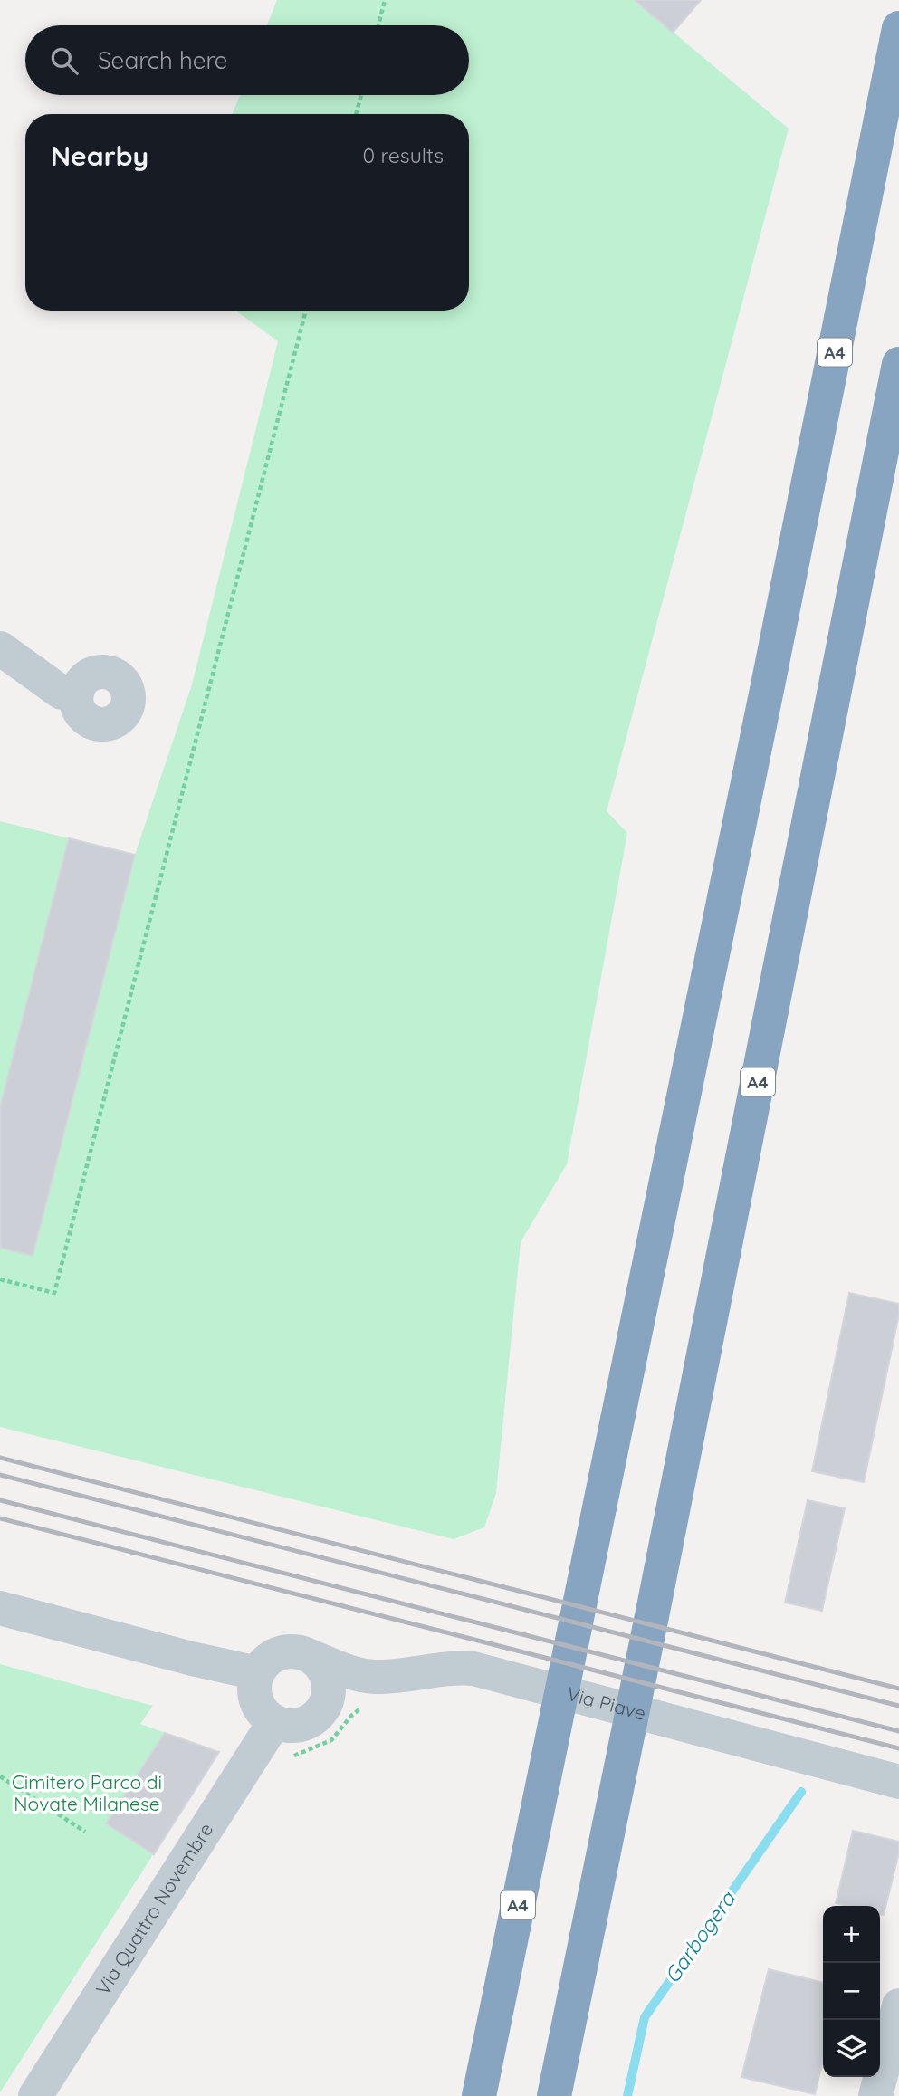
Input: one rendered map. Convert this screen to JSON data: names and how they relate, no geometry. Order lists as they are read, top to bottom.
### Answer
{
  "streets": {
    "highway": ["A4"],
    "street": ["Via Piave", "Via Quattro Novembre"]
  },
  "crossings": [
    ["Via Piave", "Via Quattro Novembre"]
  ],
  "water": ["Garbogera"],
  "parks": ["Cimitero Parco di Novate Milanese"],
  "page": {
    "search": "Search here",
    "heading": ["Nearby", "0 results"],
    "map_buttons": ["+", "−"]
  }
}
